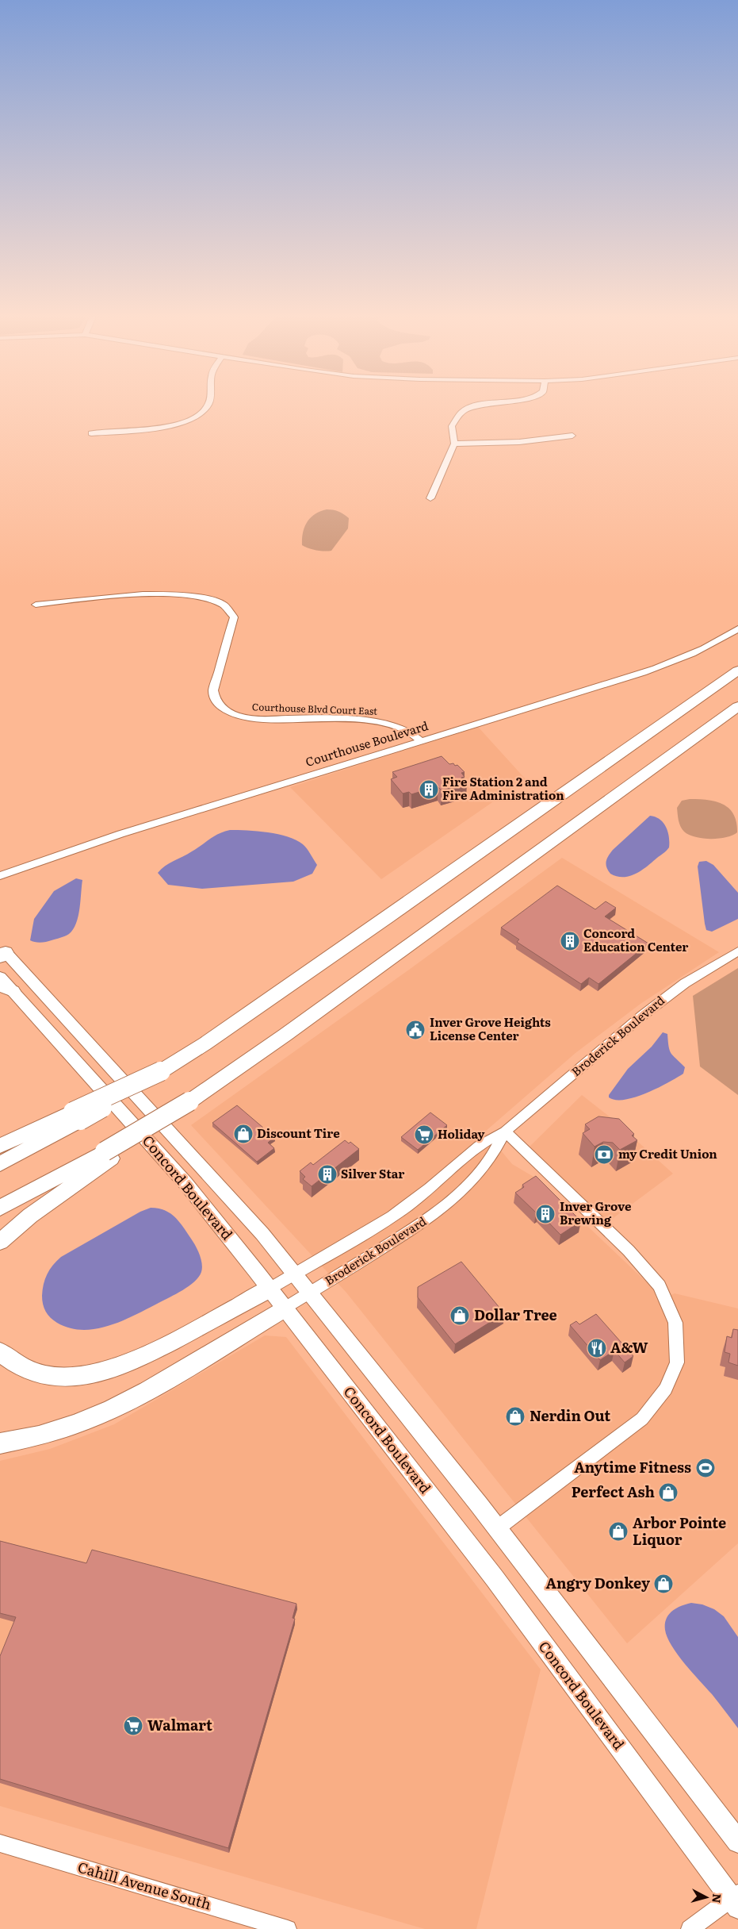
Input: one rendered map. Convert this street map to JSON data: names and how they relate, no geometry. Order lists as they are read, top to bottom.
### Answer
{
  "streets": {
    "main road": ["Concord Boulevard"],
    "street": [
      "Courthouse Blvd Court East",
      "Courthouse Boulevard",
      "Broderick Boulevard",
      "Cahill Avenue South"
    ]
  },
  "crossings": [
    ["Courthouse Blvd Court East", "Courthouse Boulevard"],
    ["Broderick Boulevard", "Concord Boulevard"]
  ],
  "places": {
    "building": [
      "Fire Station 2 and Fire Administration",
      "Concord Education Center",
      "Silver Star",
      "Inver Grove Brewing"
    ],
    "public building": ["Inver Grove Heights License Center"],
    "shop": [
      "Discount Tire",
      "Dollar Tree",
      "Nerdin Out",
      "Perfect Ash",
      "Arbor Pointe Liquor",
      "Angry Donkey"
    ],
    "supermarket": ["Holiday", "Walmart"],
    "bank": ["my Credit Union"],
    "restaurant": ["A&W"],
    "sports": ["Anytime Fitness"]
  },
  "north": "right"
}
